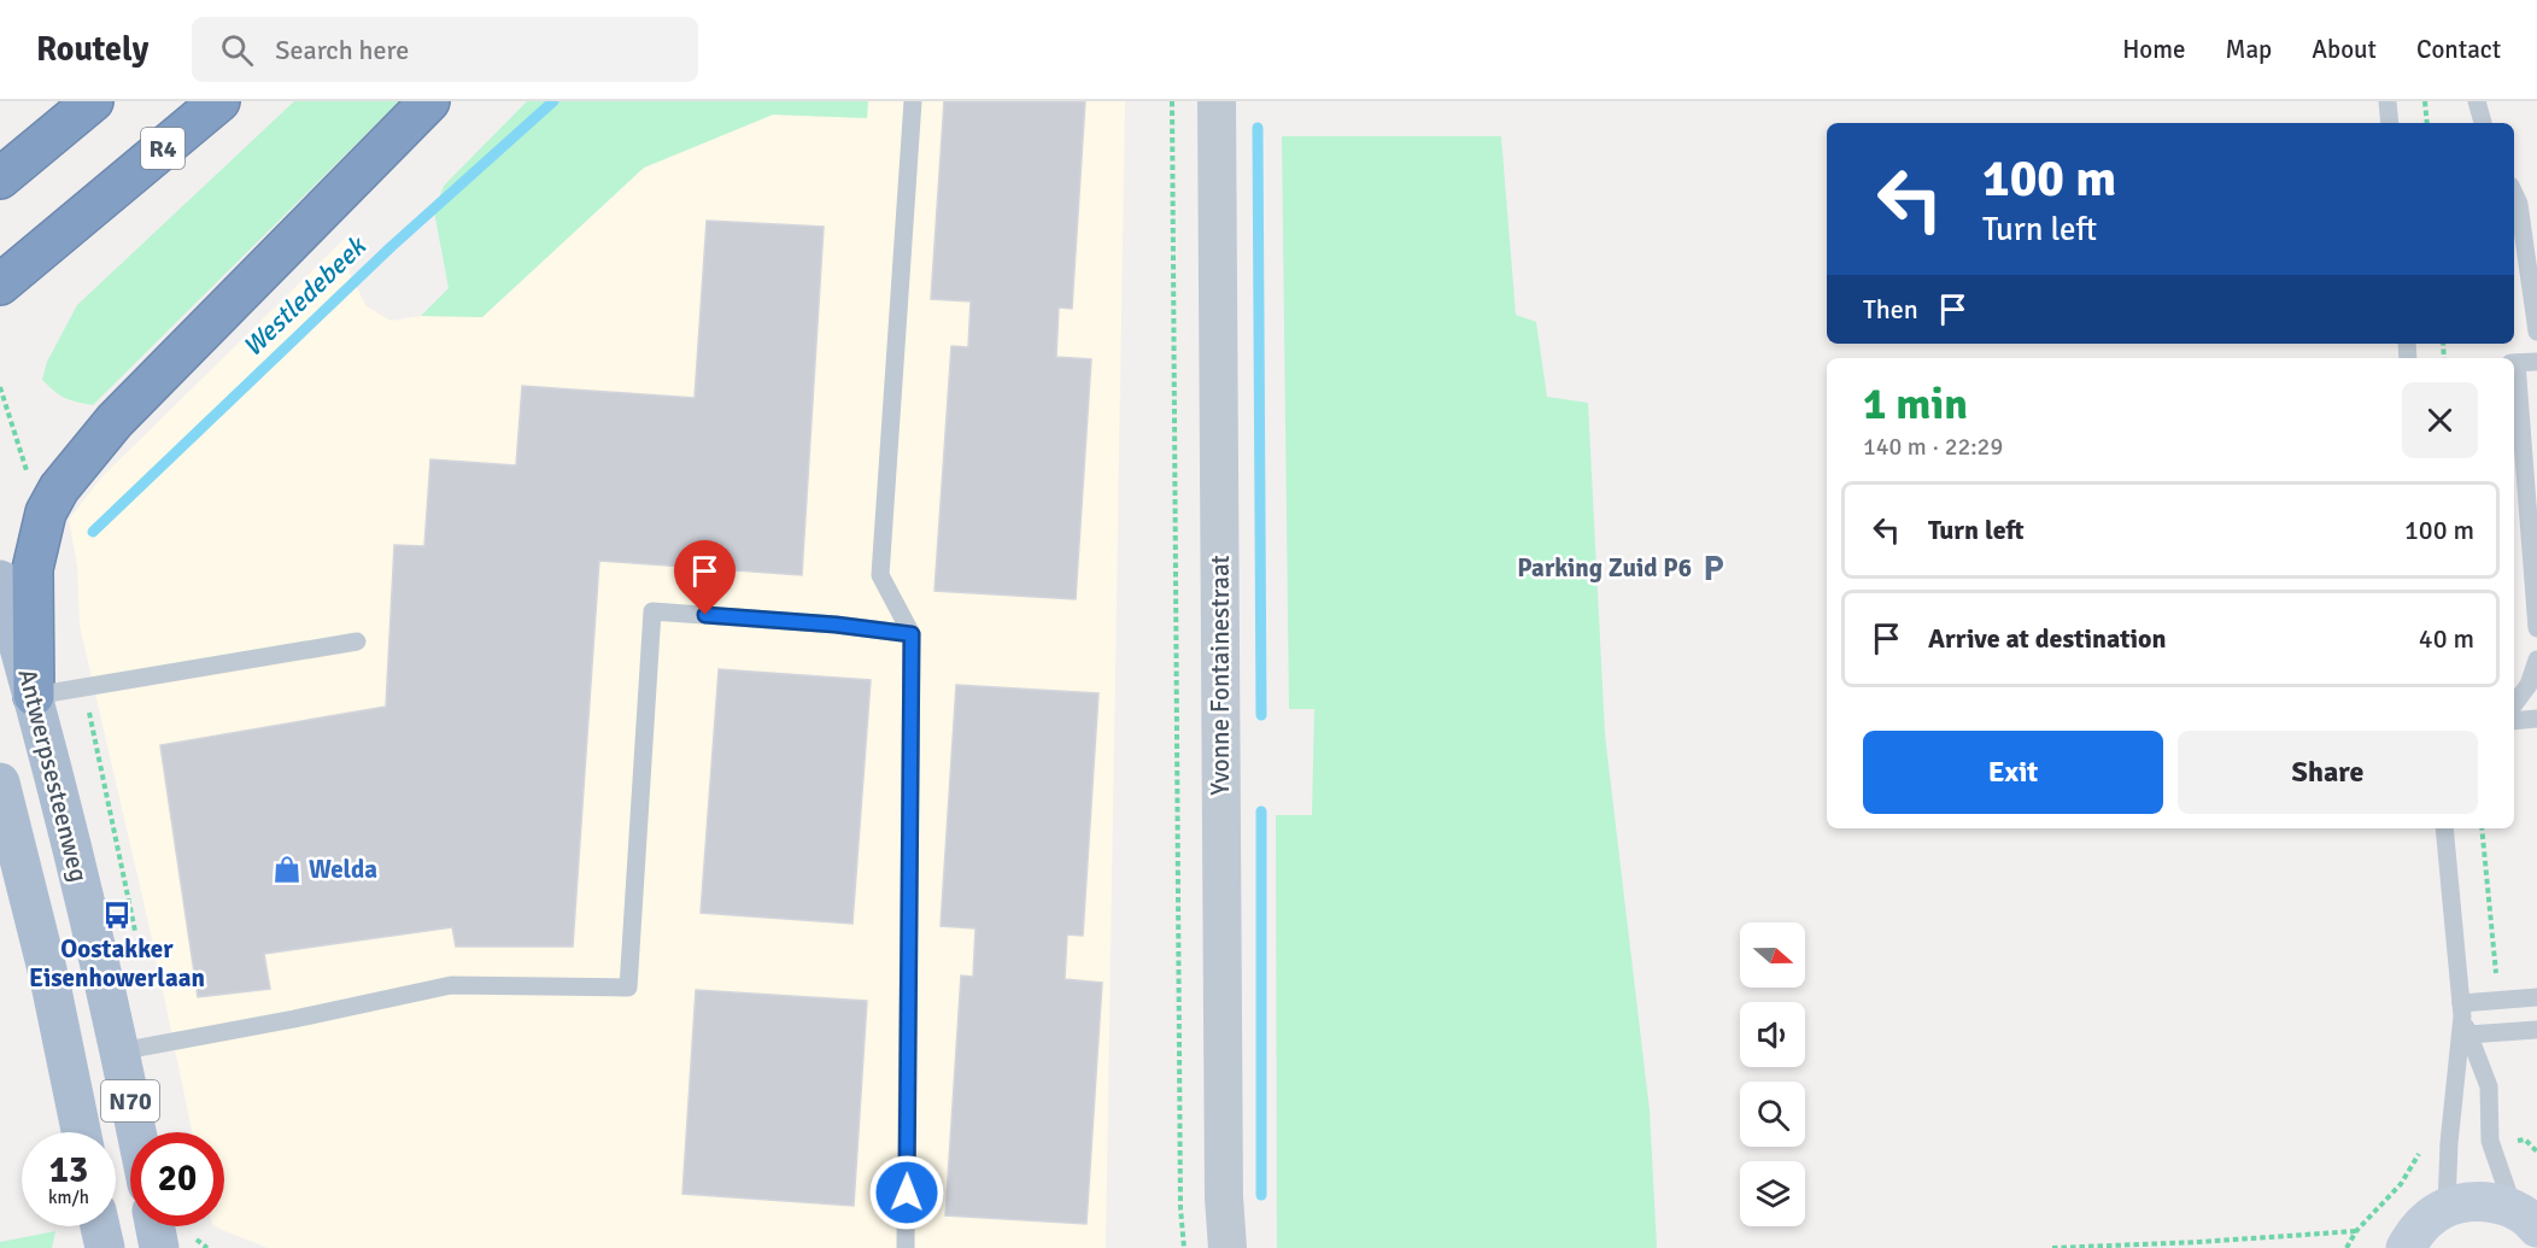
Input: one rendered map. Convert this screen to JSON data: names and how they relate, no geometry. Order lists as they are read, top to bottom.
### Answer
{
  "streets": {
    "highway": ["R4"],
    "main road": ["Antwerpsesteenweg", "N70"],
    "street": ["Yvonne Fontainestraat"]
  },
  "water": ["Westledebeek"],
  "places": {
    "parking": ["Parking Zuid P6"],
    "shop": ["Welda"],
    "bus stop": ["Oostakker Eisenhowerlaan"]
  },
  "north": "right",
  "page": {
    "header": "Routely",
    "search": "Search here",
    "nav": [
      "Home",
      "Map",
      "About",
      "Contact"
    ],
    "turn": ["100 m", "Turn left"],
    "then": "Then",
    "heading": ["1 min", "140 m · 22:29"],
    "list": [
      {
        "name": "Turn left",
        "value": "100 m"
      },
      {
        "name": "Arrive at destination",
        "value": "40 m"
      }
    ],
    "buttons": ["Exit", "Share"],
    "speed": "13 km/h",
    "limit": "20"
  }
}
